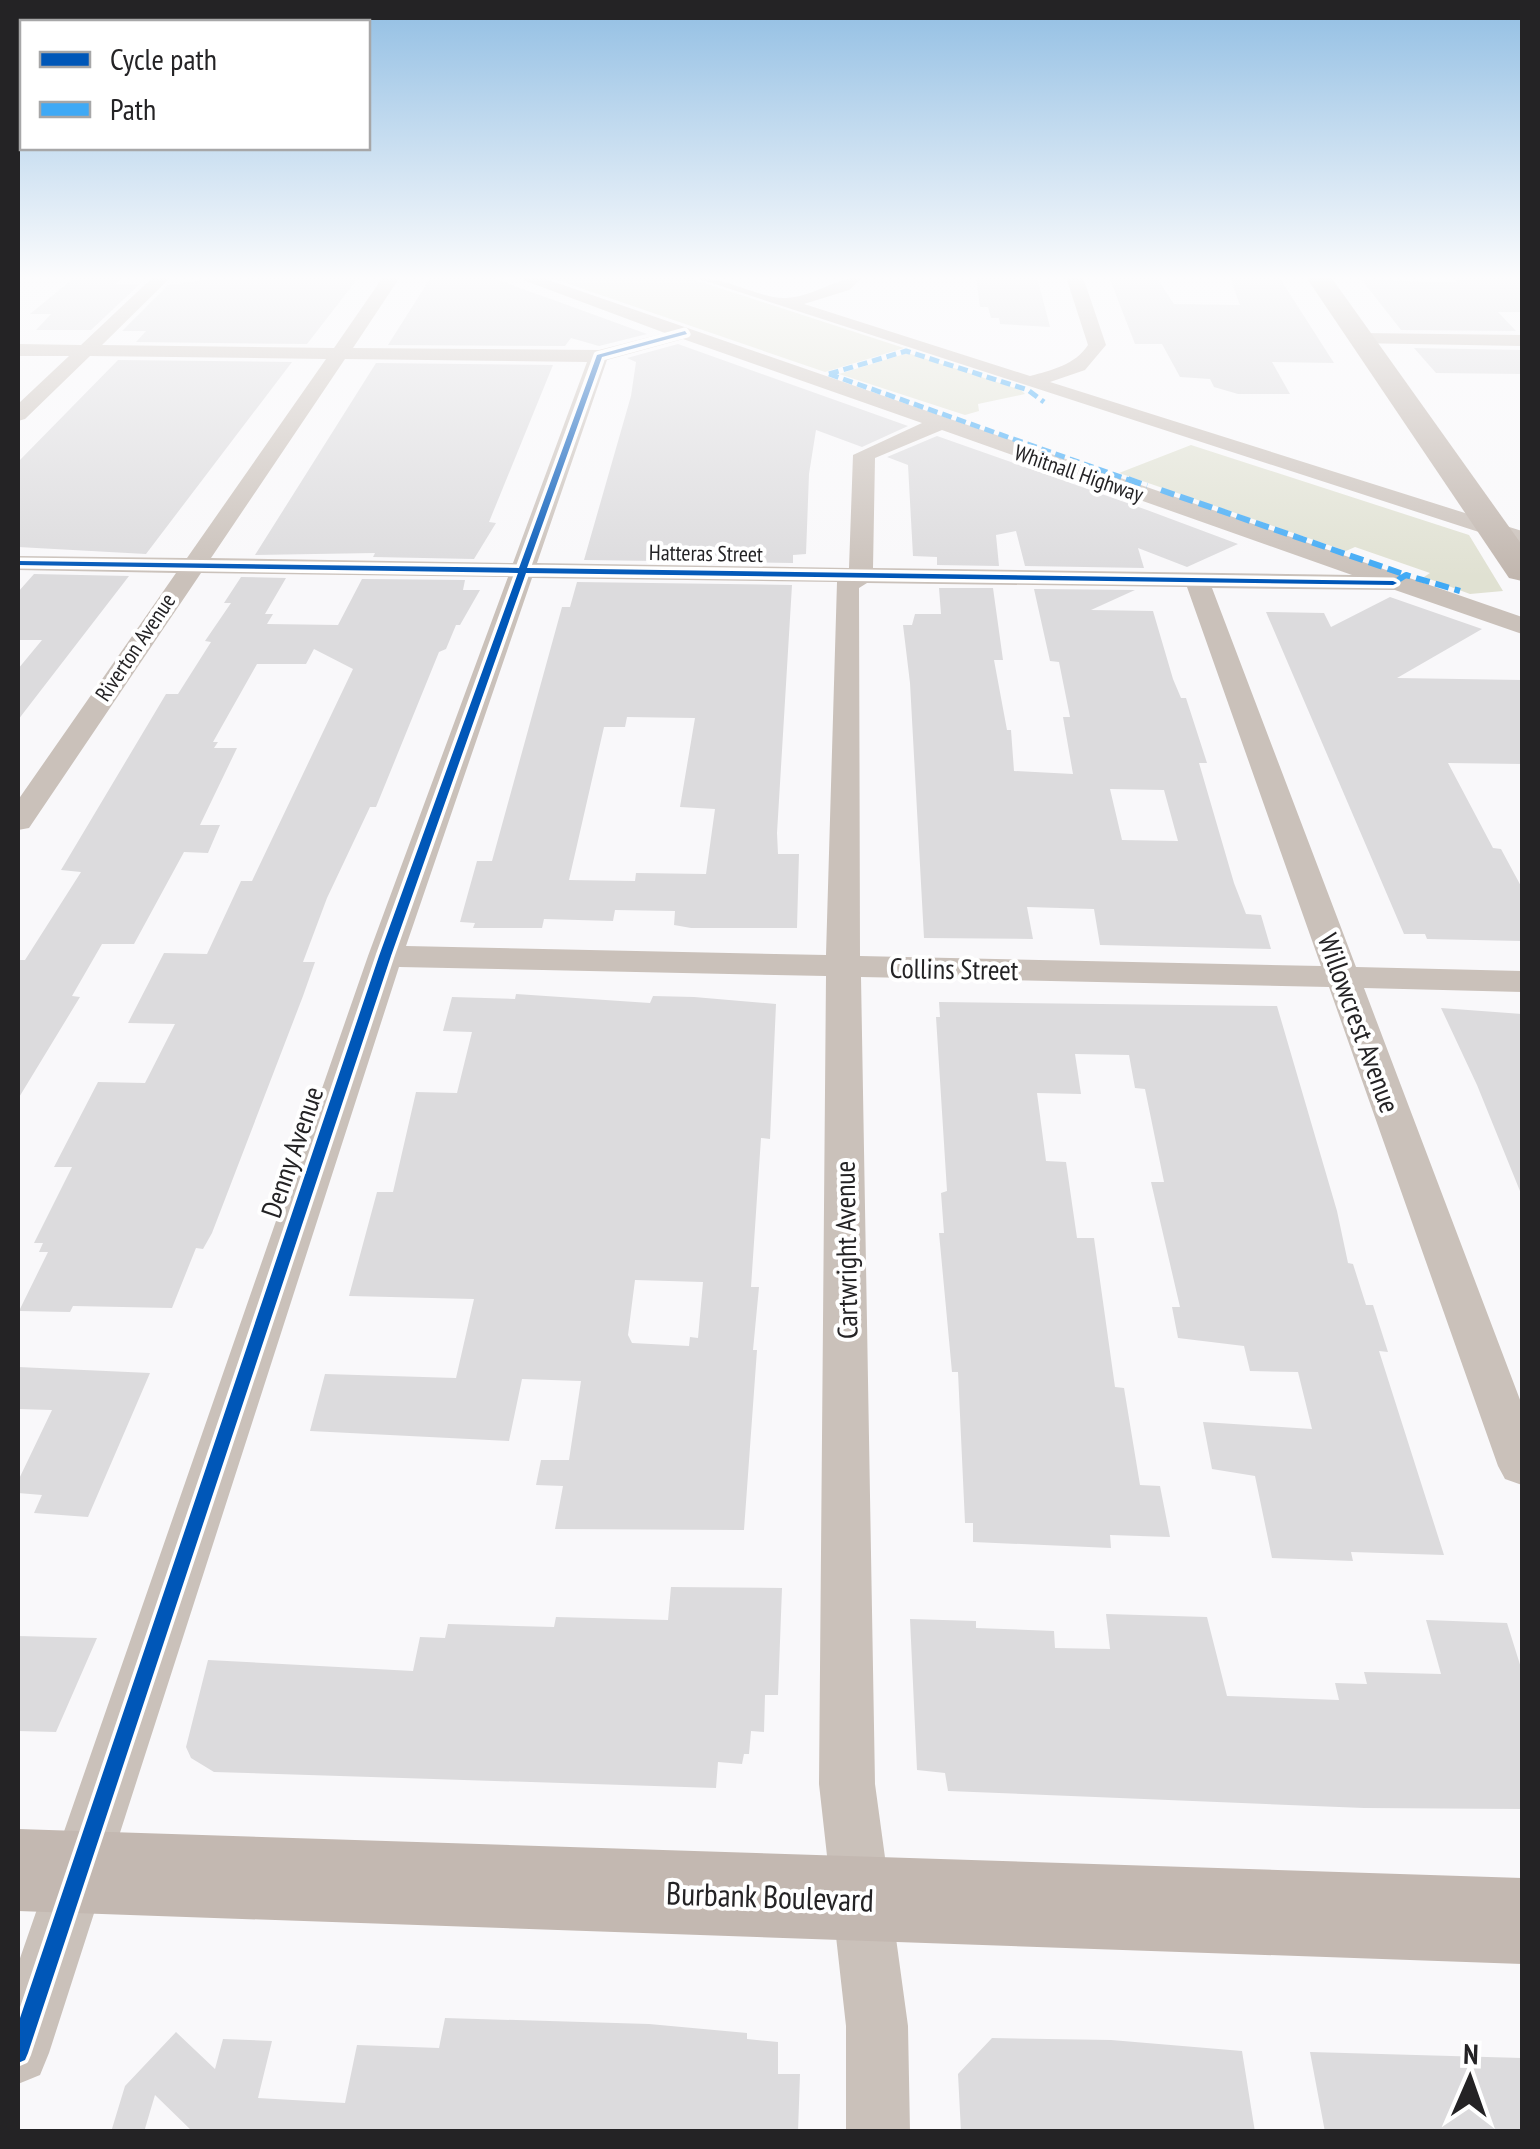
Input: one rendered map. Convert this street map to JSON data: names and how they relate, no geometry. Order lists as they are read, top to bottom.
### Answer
{
  "streets": {
    "main road": ["Burbank Boulevard"],
    "street": [
      "Whitnall Highway",
      "Hatteras Street",
      "Riverton Avenue",
      "Collins Street",
      "Willowcrest Avenue",
      "Denny Avenue",
      "Cartwright Avenue"
    ]
  },
  "crossings": [
    ["Whitnall Highway", "Hatteras Street"],
    ["Whitnall Highway", "Cartwright Avenue"],
    ["Hatteras Street", "Riverton Avenue"],
    ["Hatteras Street", "Willowcrest Avenue"],
    ["Hatteras Street", "Denny Avenue"],
    ["Hatteras Street", "Cartwright Avenue"],
    ["Collins Street", "Willowcrest Avenue"],
    ["Collins Street", "Denny Avenue"],
    ["Collins Street", "Cartwright Avenue"],
    ["Denny Avenue", "Burbank Boulevard"],
    ["Cartwright Avenue", "Burbank Boulevard"]
  ],
  "legend": ["Cycle path", "Path"],
  "north": "top"
}
